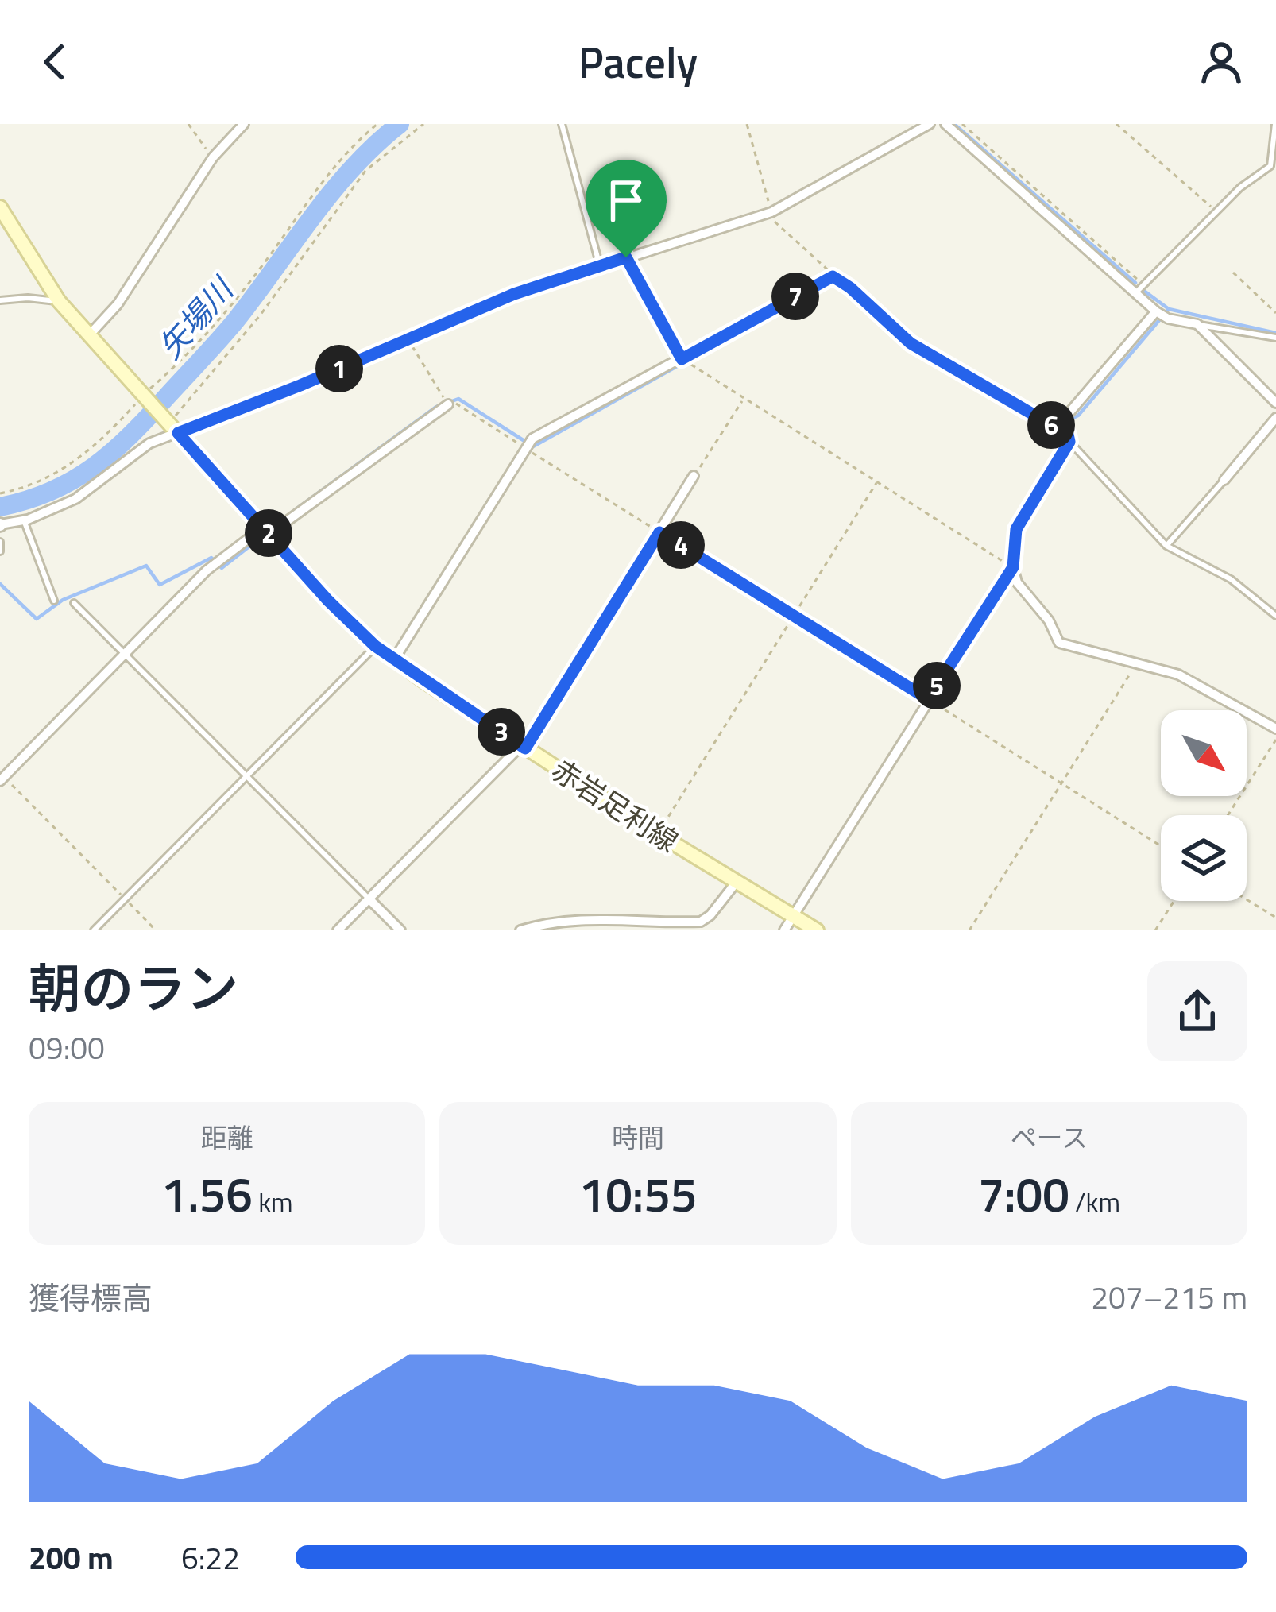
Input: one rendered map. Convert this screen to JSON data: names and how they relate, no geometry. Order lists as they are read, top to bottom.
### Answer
{
  "streets": {
    "main road": ["赤岩足利線"]
  },
  "water": ["矢場川"],
  "north": "bottom right",
  "page": {
    "header": "Pacely",
    "pins": [
      "7",
      "1",
      "6",
      "2",
      "4",
      "5",
      "3"
    ],
    "heading": ["朝のラン", "09:00"],
    "stats": [
      ["距離", "1.56 km"],
      ["時間", "10:55"],
      ["ペース", "7:00 /km"]
    ],
    "chart": ["獲得標高", "207–215 m"],
    "list": [
      {
        "name": "200 m",
        "note": "6:22"
      }
    ]
  }
}
